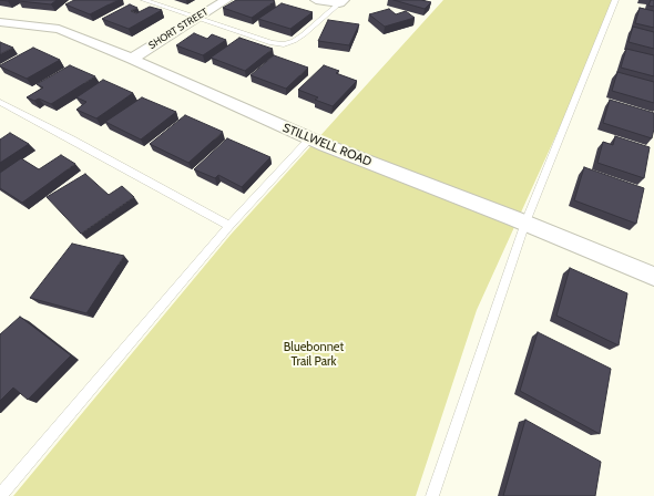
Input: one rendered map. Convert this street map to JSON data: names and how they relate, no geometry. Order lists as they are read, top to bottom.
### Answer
{
  "streets": {
    "street": ["SHORT STREET", "STILLWELL ROAD"]
  },
  "crossings": [
    ["SHORT STREET", "STILLWELL ROAD"]
  ],
  "parks": ["Bluebonnet Trail Park"]
}
